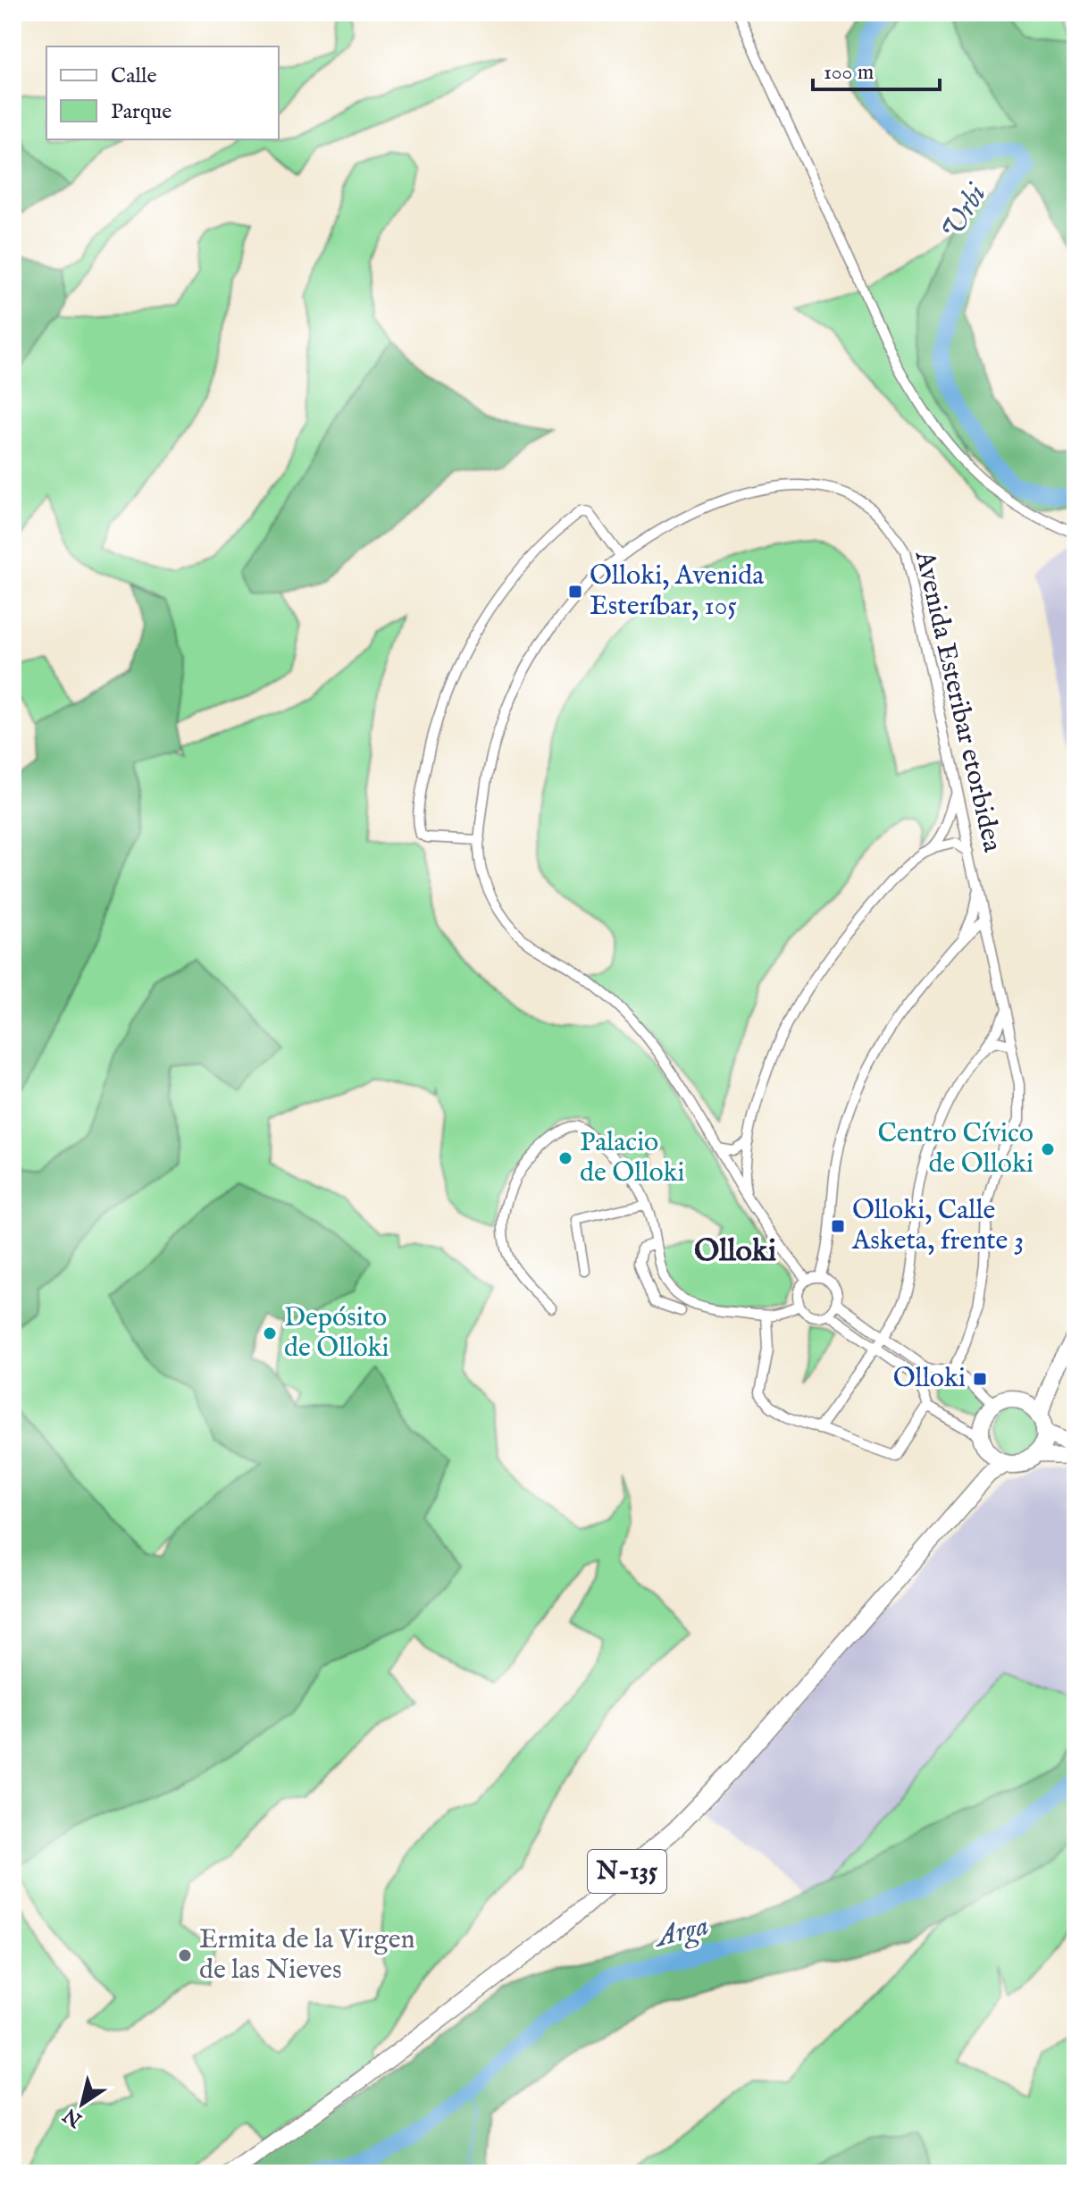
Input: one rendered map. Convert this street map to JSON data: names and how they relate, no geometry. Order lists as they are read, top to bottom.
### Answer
{
  "streets": {
    "highway": ["N-135"],
    "street": ["Avenida Esteribar etorbidea"]
  },
  "districts": ["Olloki"],
  "water": ["Urbi", "Arga"],
  "places": {
    "transit": ["Olloki, Avenida Esteríbar, 105", "Olloki, Calle Asketa, frente 3", "Olloki"],
    "other": [
      "Centro Cívico de Olloki",
      "Palacio de Olloki",
      "Depósito de Olloki",
      "Ermita de la Virgen de las Nieves"
    ]
  },
  "legend": ["Calle", "Parque"],
  "scale_bar": "100 m",
  "north": "bottom left"
}
